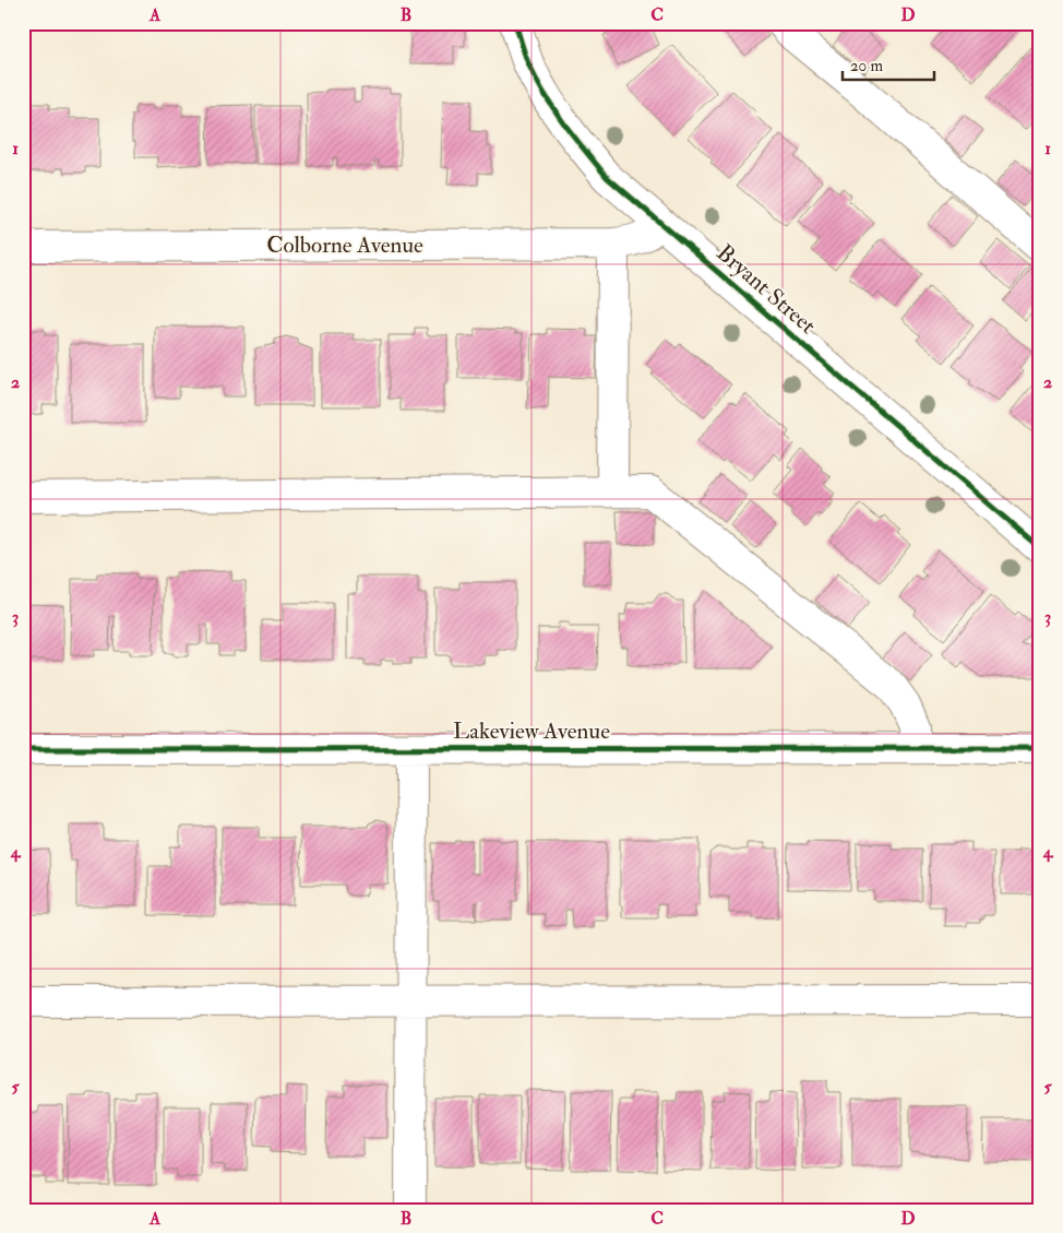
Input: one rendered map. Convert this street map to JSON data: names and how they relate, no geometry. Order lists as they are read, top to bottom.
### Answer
{
  "streets": {
    "street": ["Colborne Avenue", "Bryant Street", "Lakeview Avenue"]
  },
  "crossings": [
    ["Colborne Avenue", "Bryant Street"]
  ],
  "scale_bar": "20 m",
  "grid": {
    "columns": [
      "A",
      "B",
      "C",
      "D"
    ],
    "rows": [
      "1",
      "2",
      "3",
      "4",
      "5"
    ]
  }
}
